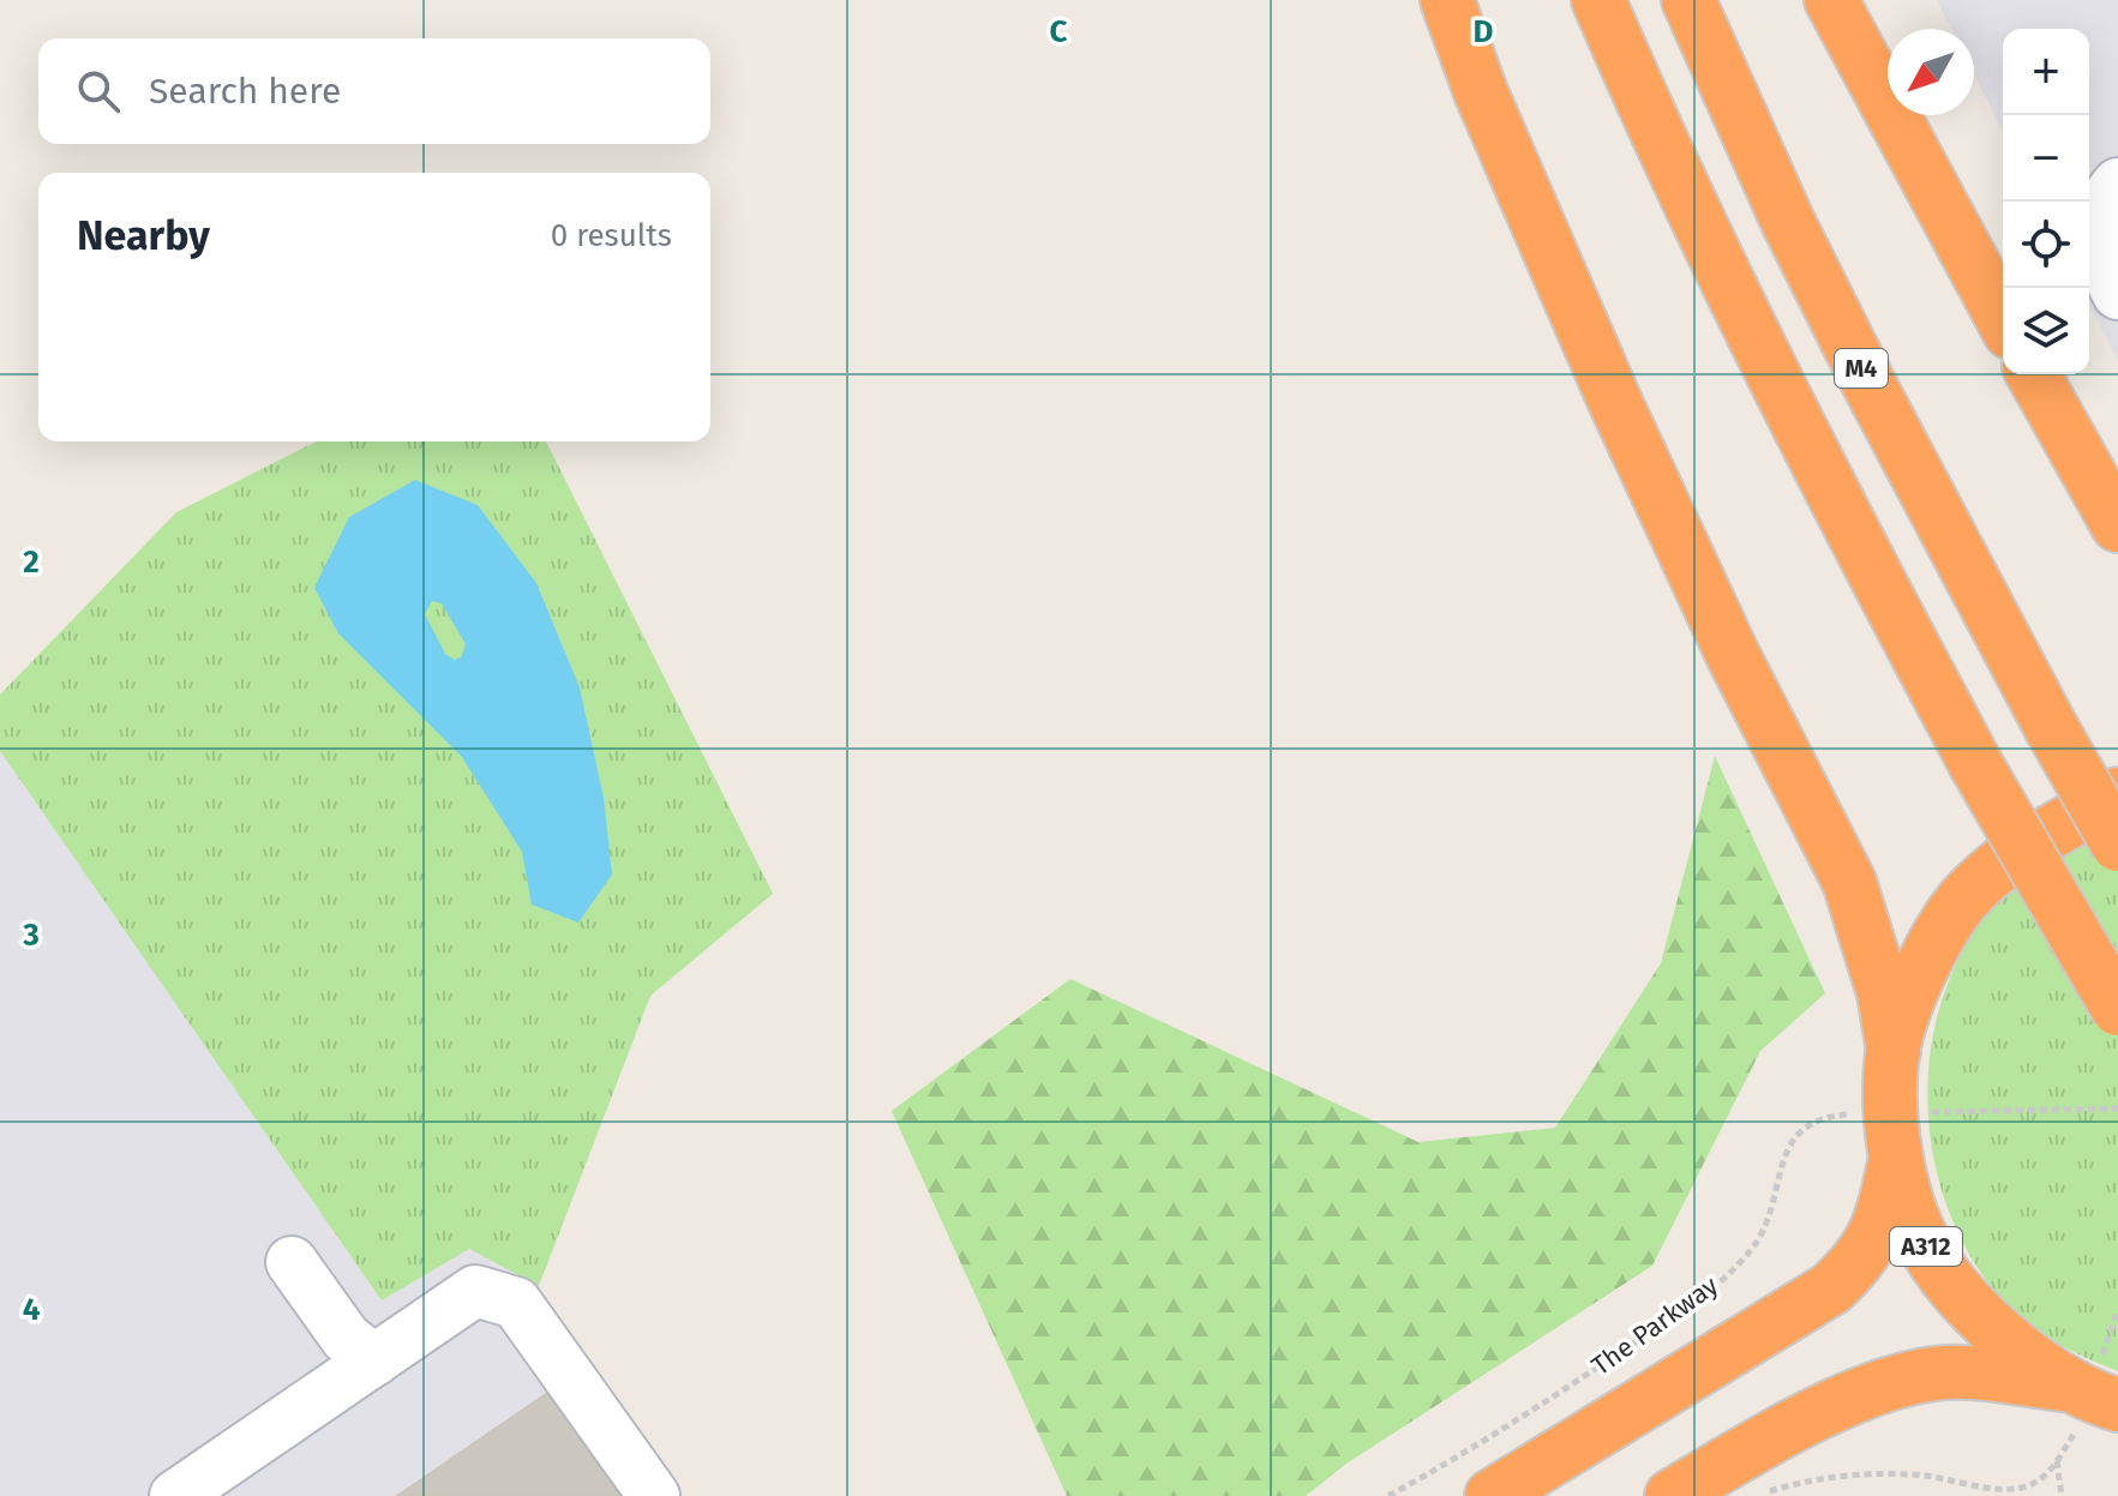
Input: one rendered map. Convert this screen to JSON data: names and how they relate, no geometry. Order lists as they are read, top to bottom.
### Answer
{
  "streets": {
    "highway": ["M4", "A312", "The Parkway"]
  },
  "crossings": [
    ["A312", "The Parkway"]
  ],
  "north": "bottom left",
  "page": {
    "map_buttons": ["+", "−"],
    "search": "Search here",
    "heading": ["Nearby", "0 results"]
  },
  "grid": {
    "columns": ["C", "D"],
    "rows": ["2", "3", "4"]
  }
}
